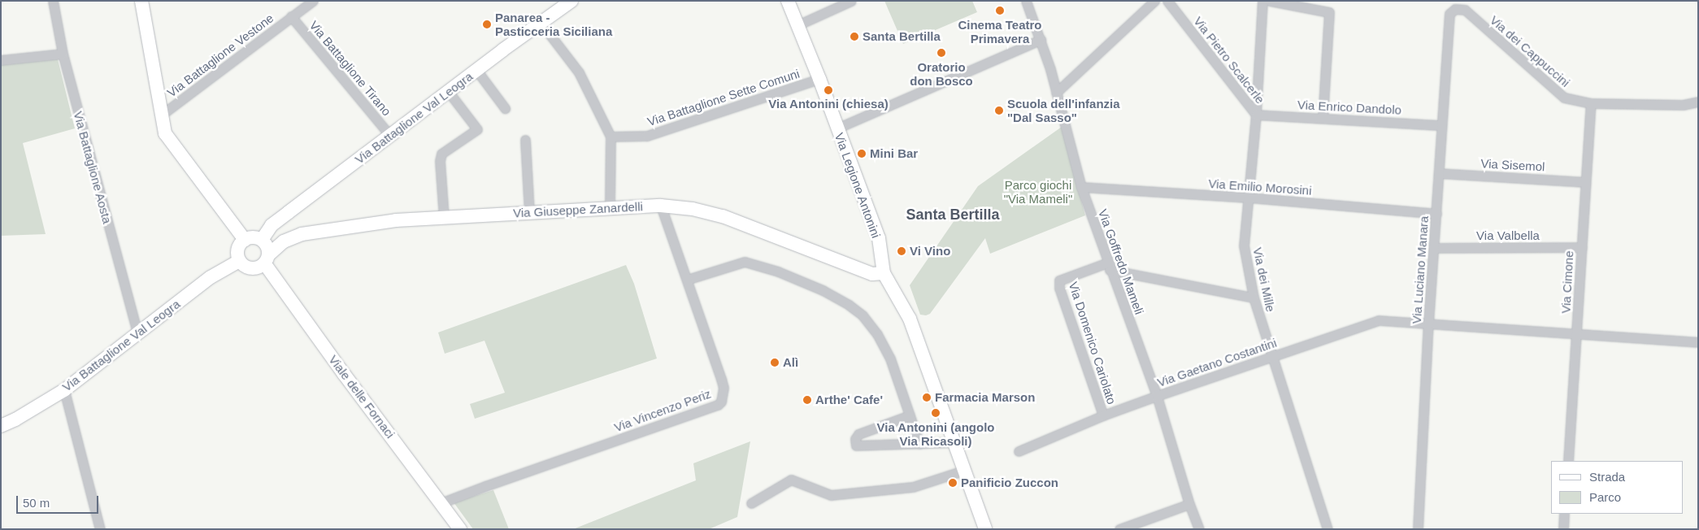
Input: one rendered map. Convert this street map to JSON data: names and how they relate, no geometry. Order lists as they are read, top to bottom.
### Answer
{
  "streets": {
    "street": [
      "Via dei Cappuccini",
      "Via Battaglione Vestone",
      "Via Pietro Scalcerle",
      "Via Battaglione Tirano",
      "Via Battaglione Sette Comuni",
      "Via Enrico Dandolo",
      "Via Battaglione Val Leogra",
      "Via Sisemol",
      "Via Battaglione Aosta",
      "Via Legione Antonini",
      "Via Emilio Morosini",
      "Via Giuseppe Zanardelli",
      "Via Valbella",
      "Via Goffredo Mameli",
      "Via Luciano Manara",
      "Via dei Mille",
      "Via Cimone",
      "Via Domenico Cariolato",
      "Via Gaetano Costantini",
      "Viale delle Fornaci",
      "Via Vincenzo Periz"
    ]
  },
  "crossings": [
    ["Via dei Cappuccini", "Via Luciano Manara"],
    ["Via dei Cappuccini", "Via Cimone"],
    ["Via Battaglione Vestone", "Via Battaglione Tirano"],
    ["Via Pietro Scalcerle", "Via Enrico Dandolo"],
    ["Via Pietro Scalcerle", "Via dei Mille"],
    ["Via Battaglione Tirano", "Via Battaglione Val Leogra"],
    ["Via Battaglione Sette Comuni", "Via Legione Antonini"],
    ["Via Enrico Dandolo", "Via Luciano Manara"],
    ["Via Enrico Dandolo", "Via dei Mille"],
    ["Via Battaglione Val Leogra", "Via Battaglione Aosta"],
    ["Via Battaglione Val Leogra", "Via Giuseppe Zanardelli"],
    ["Via Battaglione Val Leogra", "Viale delle Fornaci"],
    ["Via Sisemol", "Via Luciano Manara"],
    ["Via Sisemol", "Via Cimone"],
    ["Via Legione Antonini", "Via Giuseppe Zanardelli"],
    ["Via Emilio Morosini", "Via Goffredo Mameli"],
    ["Via Emilio Morosini", "Via Luciano Manara"],
    ["Via Emilio Morosini", "Via dei Mille"],
    ["Via Giuseppe Zanardelli", "Viale delle Fornaci"],
    ["Via Giuseppe Zanardelli", "Via Vincenzo Periz"],
    ["Via Valbella", "Via Luciano Manara"],
    ["Via Valbella", "Via Cimone"],
    ["Via Goffredo Mameli", "Via Domenico Cariolato"],
    ["Via Goffredo Mameli", "Via Gaetano Costantini"],
    ["Via Luciano Manara", "Via Gaetano Costantini"],
    ["Via dei Mille", "Via Gaetano Costantini"],
    ["Via Cimone", "Via Gaetano Costantini"],
    ["Via Domenico Cariolato", "Via Gaetano Costantini"],
    ["Viale delle Fornaci", "Via Vincenzo Periz"]
  ],
  "districts": ["Santa Bertilla"],
  "parks": ["Parco giochi \"Via Mameli\""],
  "places": [
    "Cinema Teatro Primavera",
    "Panarea - Pasticceria Siciliana",
    "Santa Bertilla",
    "Oratorio don Bosco",
    "Via Antonini (chiesa)",
    "Scuola dell'infanzia \"Dal Sasso\"",
    "Mini Bar",
    "Vi Vino",
    "Alì",
    "Farmacia Marson",
    "Arthe' Cafe'",
    "Via Antonini (angolo Via Ricasoli)",
    "Panificio Zuccon"
  ],
  "legend": ["Strada", "Parco"],
  "scale_bar": "50 m"
}
